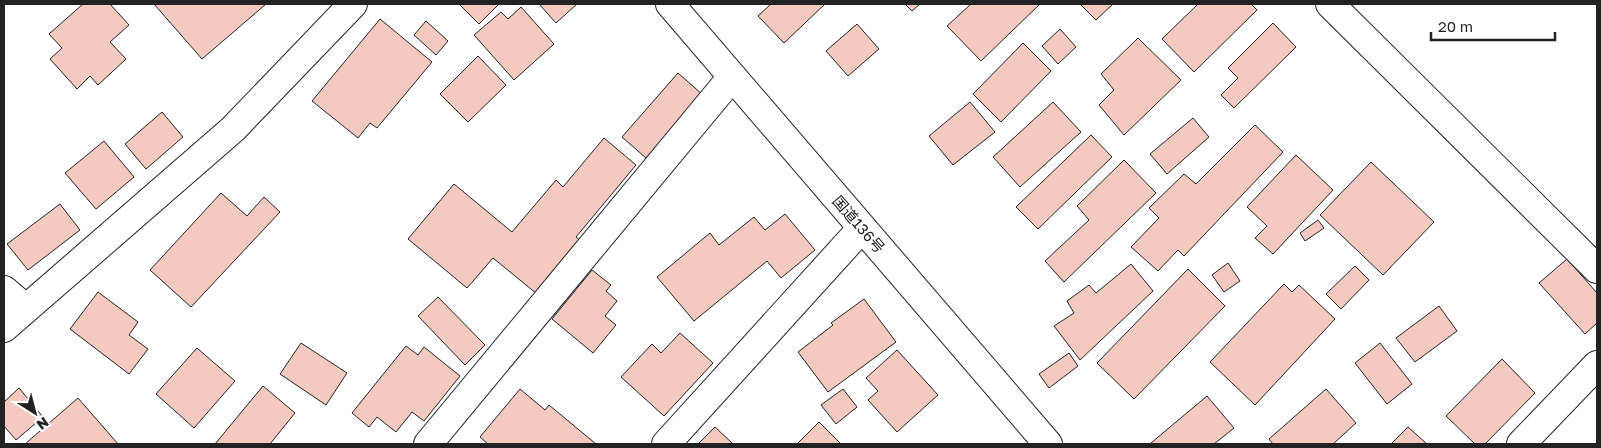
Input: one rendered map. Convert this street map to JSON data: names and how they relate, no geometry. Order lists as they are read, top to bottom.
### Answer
{
  "streets": {
    "main road": ["国道136号"]
  },
  "scale_bar": "20 m",
  "north": "bottom right"
}
